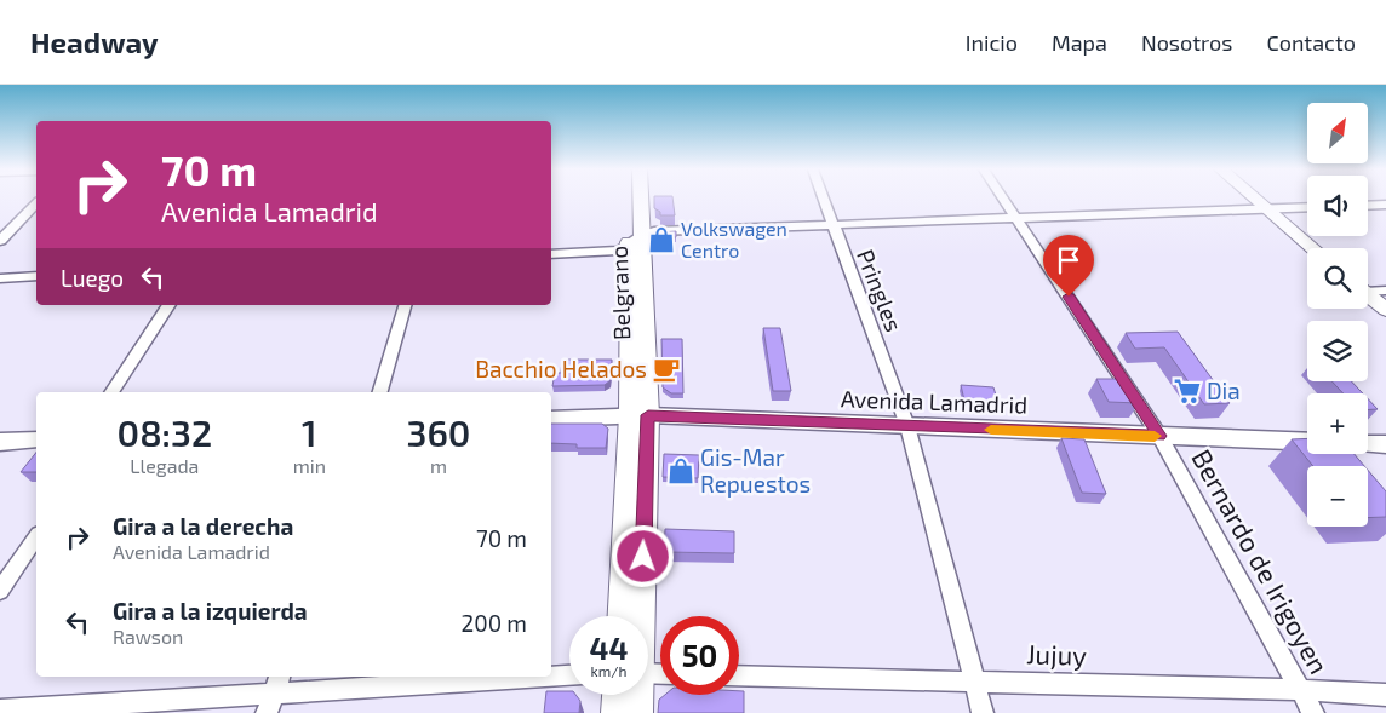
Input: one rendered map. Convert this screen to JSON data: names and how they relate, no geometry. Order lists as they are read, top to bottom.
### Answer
{
  "streets": {
    "main road": ["Belgrano"],
    "street": [
      "Pringles",
      "Avenida Lamadrid",
      "Bernardo de Irigoyen",
      "Jujuy"
    ]
  },
  "crossings": [
    ["Pringles", "Avenida Lamadrid"],
    ["Pringles", "Jujuy"],
    ["Belgrano", "Avenida Lamadrid"],
    ["Avenida Lamadrid", "Bernardo de Irigoyen"],
    ["Bernardo de Irigoyen", "Jujuy"]
  ],
  "places": {
    "shop": ["Volkswagen Centro", "Gis-Mar Repuestos"],
    "cafe": ["Bacchio Helados"],
    "supermarket": ["Dia"]
  },
  "north": "top right",
  "page": {
    "header": "Headway",
    "nav": [
      "Inicio",
      "Mapa",
      "Nosotros",
      "Contacto"
    ],
    "map_buttons": ["+", "−"],
    "turn": ["70 m", "Avenida Lamadrid"],
    "then": "Luego",
    "eta": [
      "08:32",
      "Llegada",
      "1",
      "min",
      "360",
      "m"
    ],
    "list": [
      {
        "name": "Gira a la derecha",
        "note": "Avenida Lamadrid",
        "value": "70 m"
      },
      {
        "name": "Gira a la izquierda",
        "note": "Rawson",
        "value": "200 m"
      }
    ],
    "speed": "44 km/h",
    "limit": "50"
  }
}
